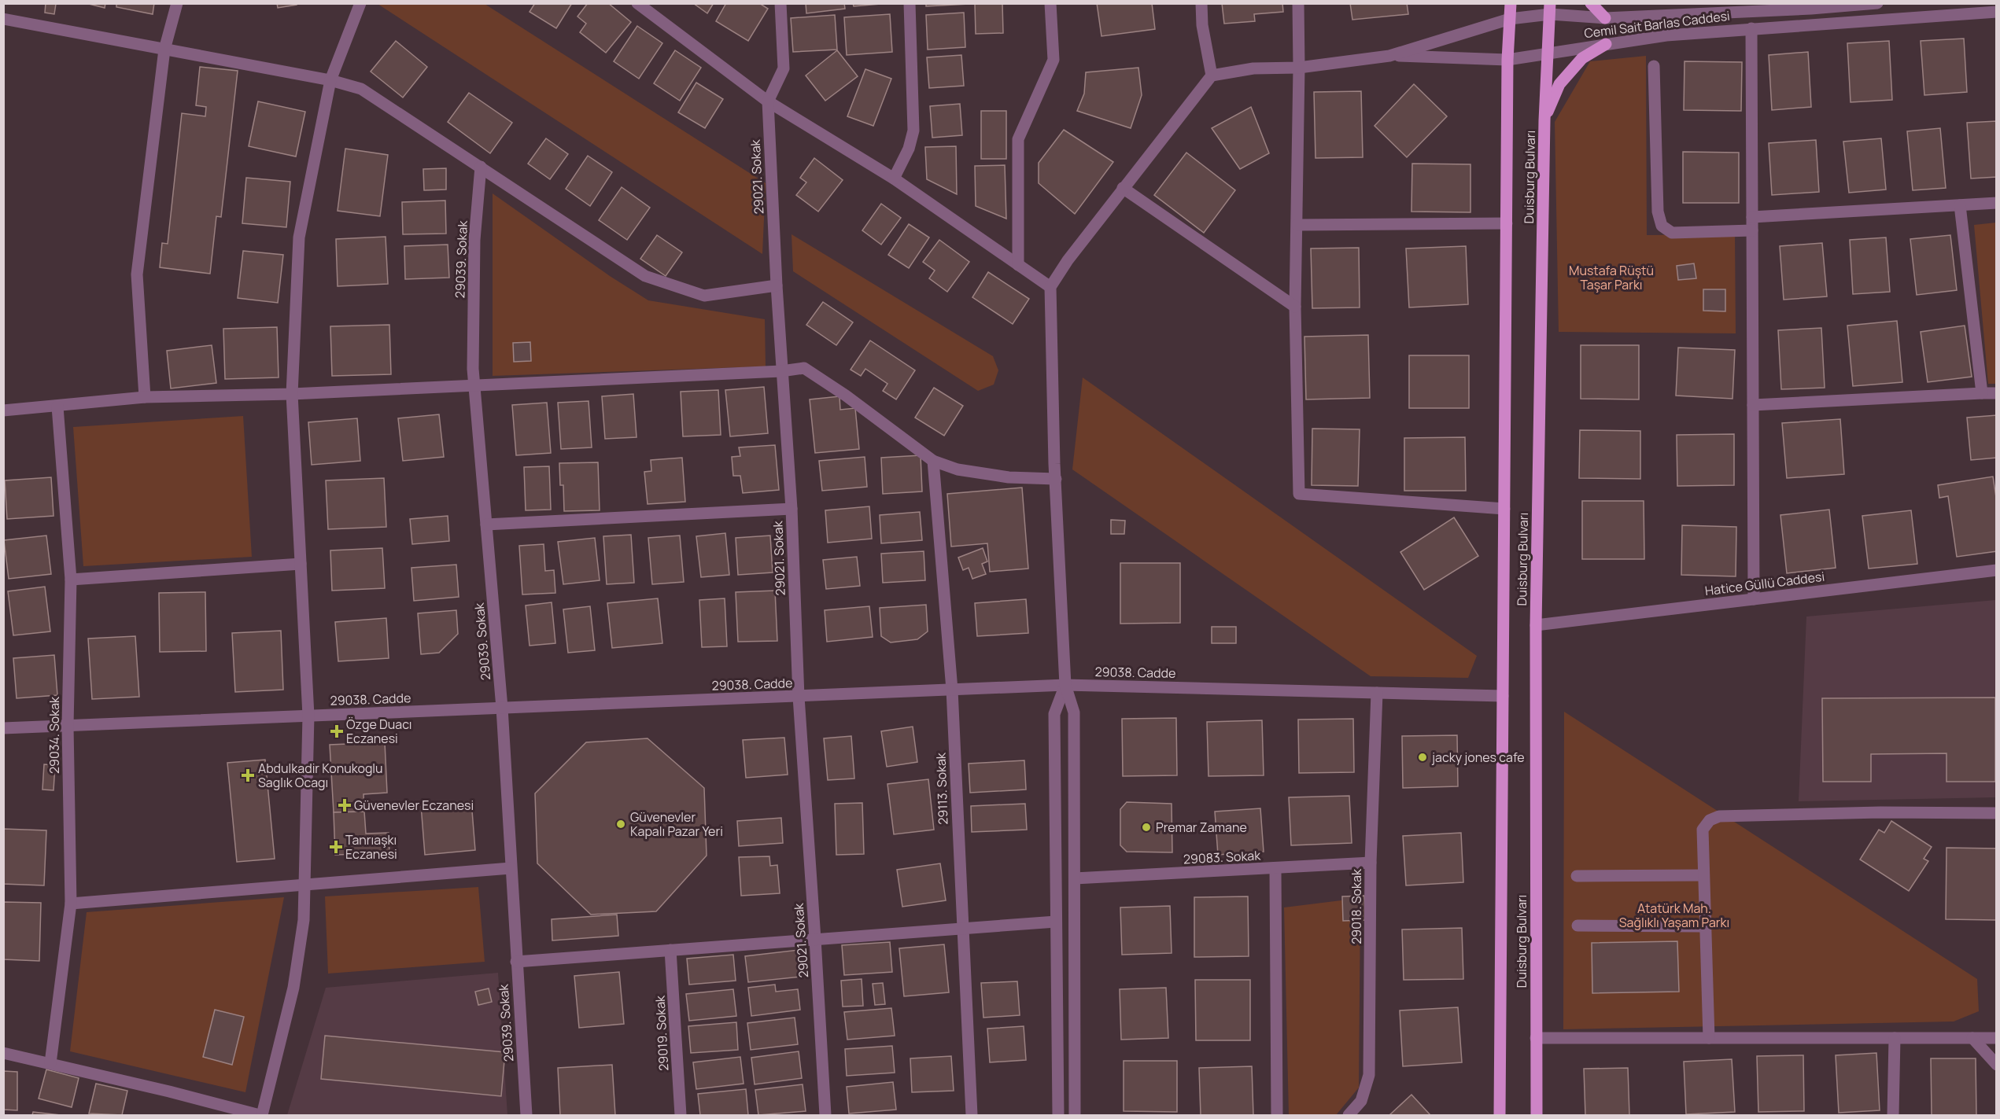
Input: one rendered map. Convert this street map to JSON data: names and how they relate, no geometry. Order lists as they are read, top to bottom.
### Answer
{
  "streets": {
    "main road": ["Duisburg Bulvarı"],
    "street": [
      "Cemil Sait Barlas Caddesi",
      "29021. Sokak",
      "29039. Sokak",
      "Hatice Güllü Caddesi",
      "29038. Cadde",
      "29034. Sokak",
      "29113. Sokak",
      "29083. Sokak",
      "29018. Sokak",
      "29019. Sokak"
    ]
  },
  "crossings": [
    ["Cemil Sait Barlas Caddesi", "Duisburg Bulvarı"],
    ["29021. Sokak", "29038. Cadde"],
    ["Duisburg Bulvarı", "Hatice Güllü Caddesi"],
    ["Duisburg Bulvarı", "29038. Cadde"],
    ["29039. Sokak", "29038. Cadde"],
    ["29038. Cadde", "29034. Sokak"],
    ["29038. Cadde", "29113. Sokak"],
    ["29038. Cadde", "29018. Sokak"],
    ["29083. Sokak", "29018. Sokak"]
  ],
  "parks": ["Mustafa Rüştü Taşar Parkı", "Atatürk Mah. Sağlıklı Yaşam Parkı"],
  "places": {
    "health": [
      "Özge Duacı Eczanesi",
      "Abdulkadir Konukoglu Saglık Ocagı",
      "Güvenevler Eczanesi",
      "Tanrıaşkı Eczanesi"
    ],
    "other": ["jacky jones cafe", "Güvenevler Kapalı Pazar Yeri", "Premar Zamane"]
  }
}
